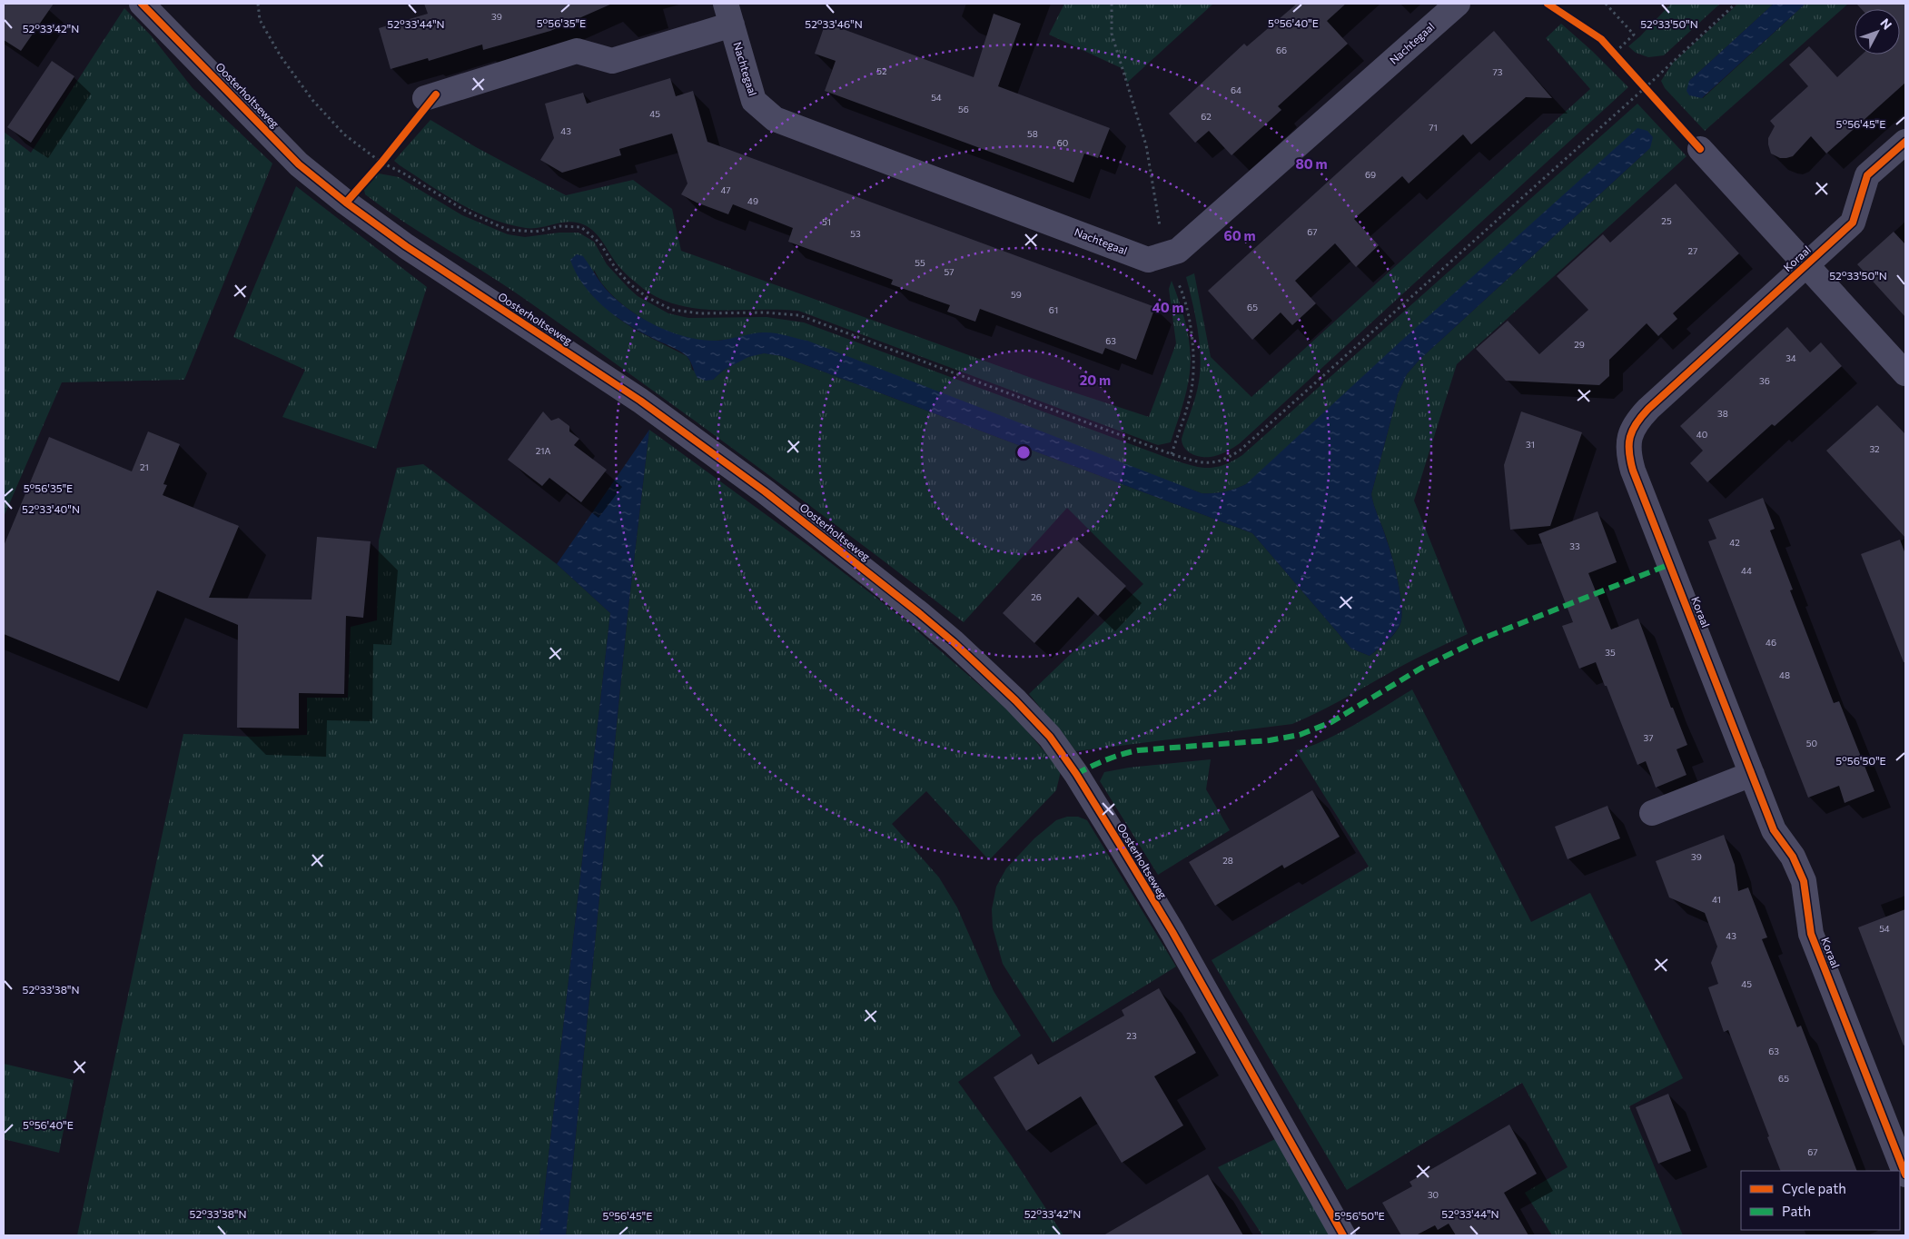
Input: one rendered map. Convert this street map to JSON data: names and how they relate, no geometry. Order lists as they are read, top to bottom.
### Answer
{
  "streets": {
    "street": ["Nachtegaal", "Oosterholtseweg", "Koraal"]
  },
  "house_numbers": [
    "39",
    "66",
    "52",
    "73",
    "64",
    "54",
    "56",
    "45",
    "62",
    "71",
    "43",
    "58",
    "60",
    "69",
    "47",
    "49",
    "25",
    "51",
    "67",
    "53",
    "27",
    "55",
    "57",
    "59",
    "65",
    "61",
    "63",
    "29",
    "34",
    "36",
    "38",
    "40",
    "31",
    "32",
    "21A",
    "21",
    "42",
    "33",
    "44",
    "26",
    "46",
    "35",
    "48",
    "37",
    "50",
    "39",
    "28",
    "41",
    "54",
    "43",
    "45",
    "23",
    "63",
    "65",
    "67",
    "30"
  ],
  "legend": ["Cycle path", "Path"],
  "north": "top right",
  "coordinates": [
    "5°56'35\"E",
    "5°56'40\"E",
    "52°33'44\"N",
    "52°33'46\"N",
    "52°33'50\"N",
    "52°33'42\"N",
    "5°56'45\"E",
    "52°33'40\"N",
    "5°56'50\"E",
    "52°33'38\"N"
  ],
  "rings": [
    "80 m",
    "60 m",
    "40 m",
    "20 m"
  ]
}
